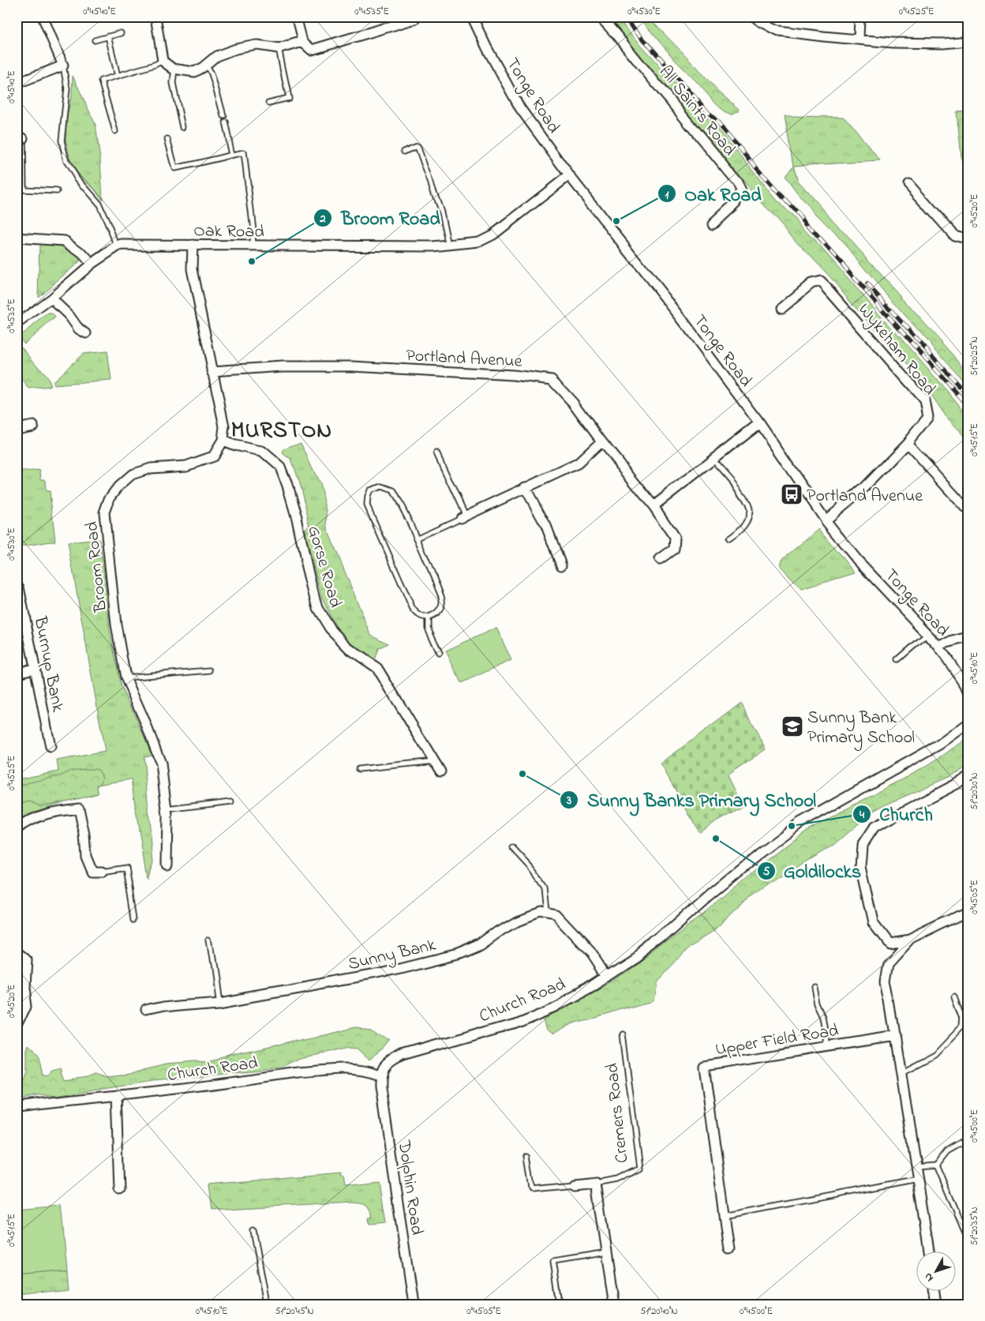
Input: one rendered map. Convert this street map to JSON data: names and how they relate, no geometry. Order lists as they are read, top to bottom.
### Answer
{
  "streets": {
    "street": [
      "Tonge Road",
      "All Saints Road",
      "Oak Road",
      "Wykeham Road",
      "Portland Avenue",
      "Gorse Road",
      "Broom Road",
      "Burnup Bank",
      "Sunny Bank",
      "Church Road",
      "Upper Field Road",
      "Cremers Road",
      "Dolphin Road"
    ]
  },
  "crossings": [
    ["Tonge Road", "Oak Road"],
    ["Tonge Road", "Wykeham Road"],
    ["Gorse Road", "Broom Road"],
    ["Church Road", "Dolphin Road"]
  ],
  "districts": ["MURSTON"],
  "places": {
    "other": [
      "Oak Road",
      "Broom Road",
      "Sunny Banks Primary School",
      "Church",
      "Goldilocks"
    ],
    "bus stop": ["Portland Avenue"],
    "school or university": ["Sunny Bank Primary School"]
  },
  "north": "bottom left",
  "coordinates": [
    "0°45'40\"E",
    "0°45'35\"E",
    "0°45'30\"E",
    "0°45'25\"E",
    "0°45'20\"E",
    "51°20'25\"N",
    "0°45'15\"E",
    "0°45'10\"E",
    "51°20'30\"N",
    "0°45'05\"E",
    "0°45'00\"E",
    "51°20'35\"N",
    "51°20'45\"N",
    "51°20'40\"N"
  ]
}
